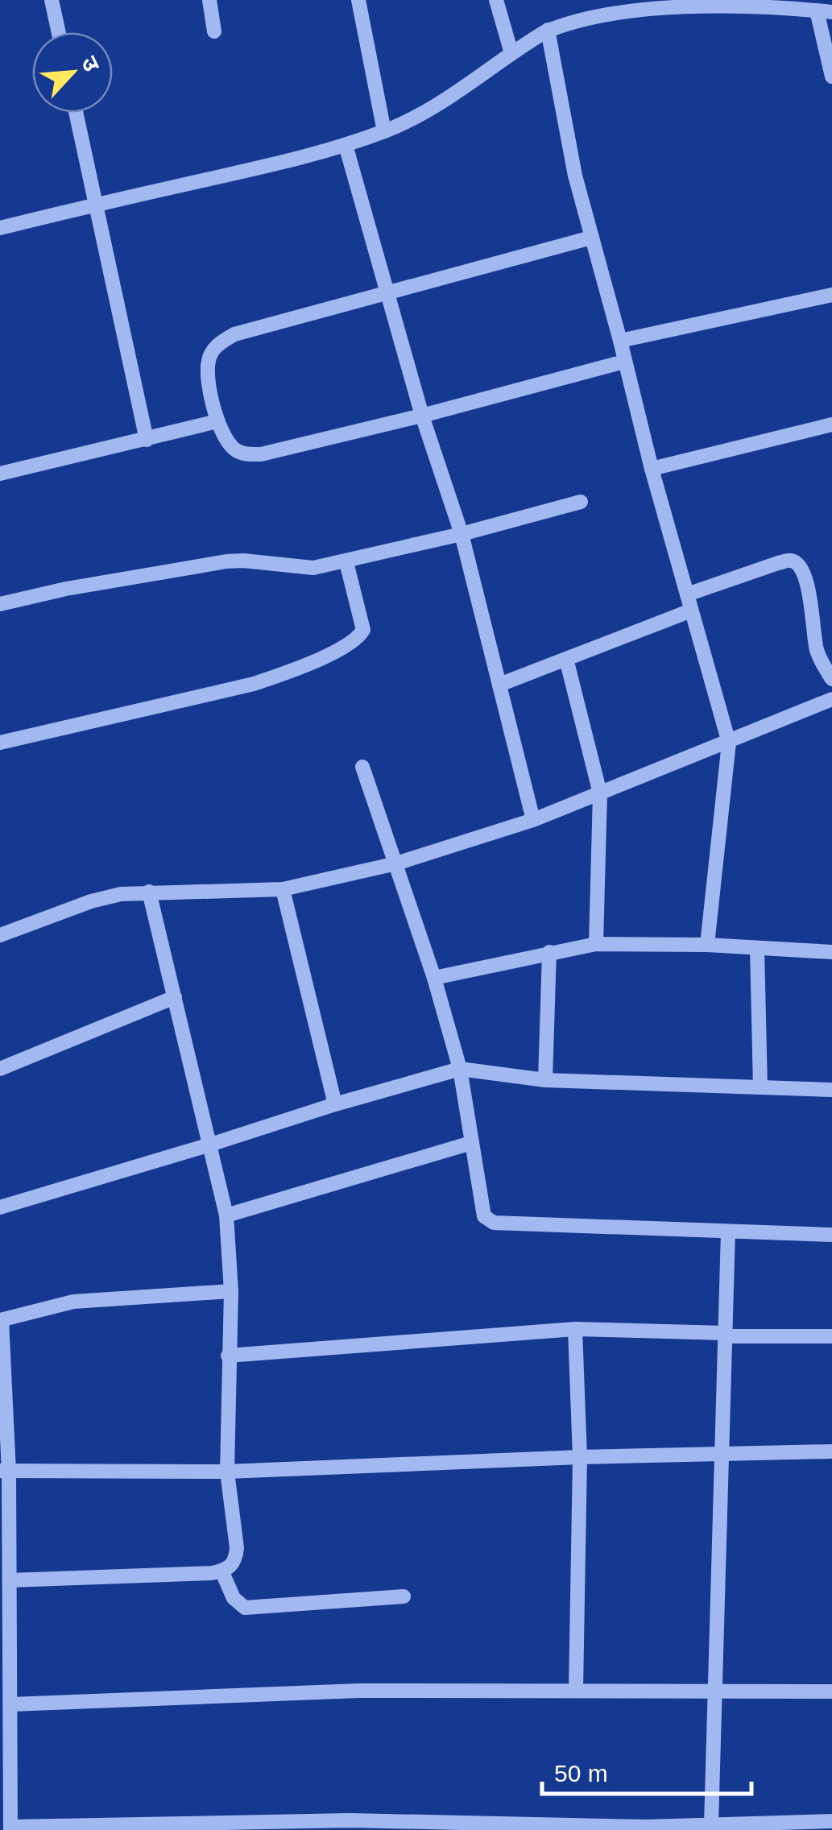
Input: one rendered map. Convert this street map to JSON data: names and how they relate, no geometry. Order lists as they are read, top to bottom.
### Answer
{
  "scale_bar": "50 m",
  "north": "top right"
}
